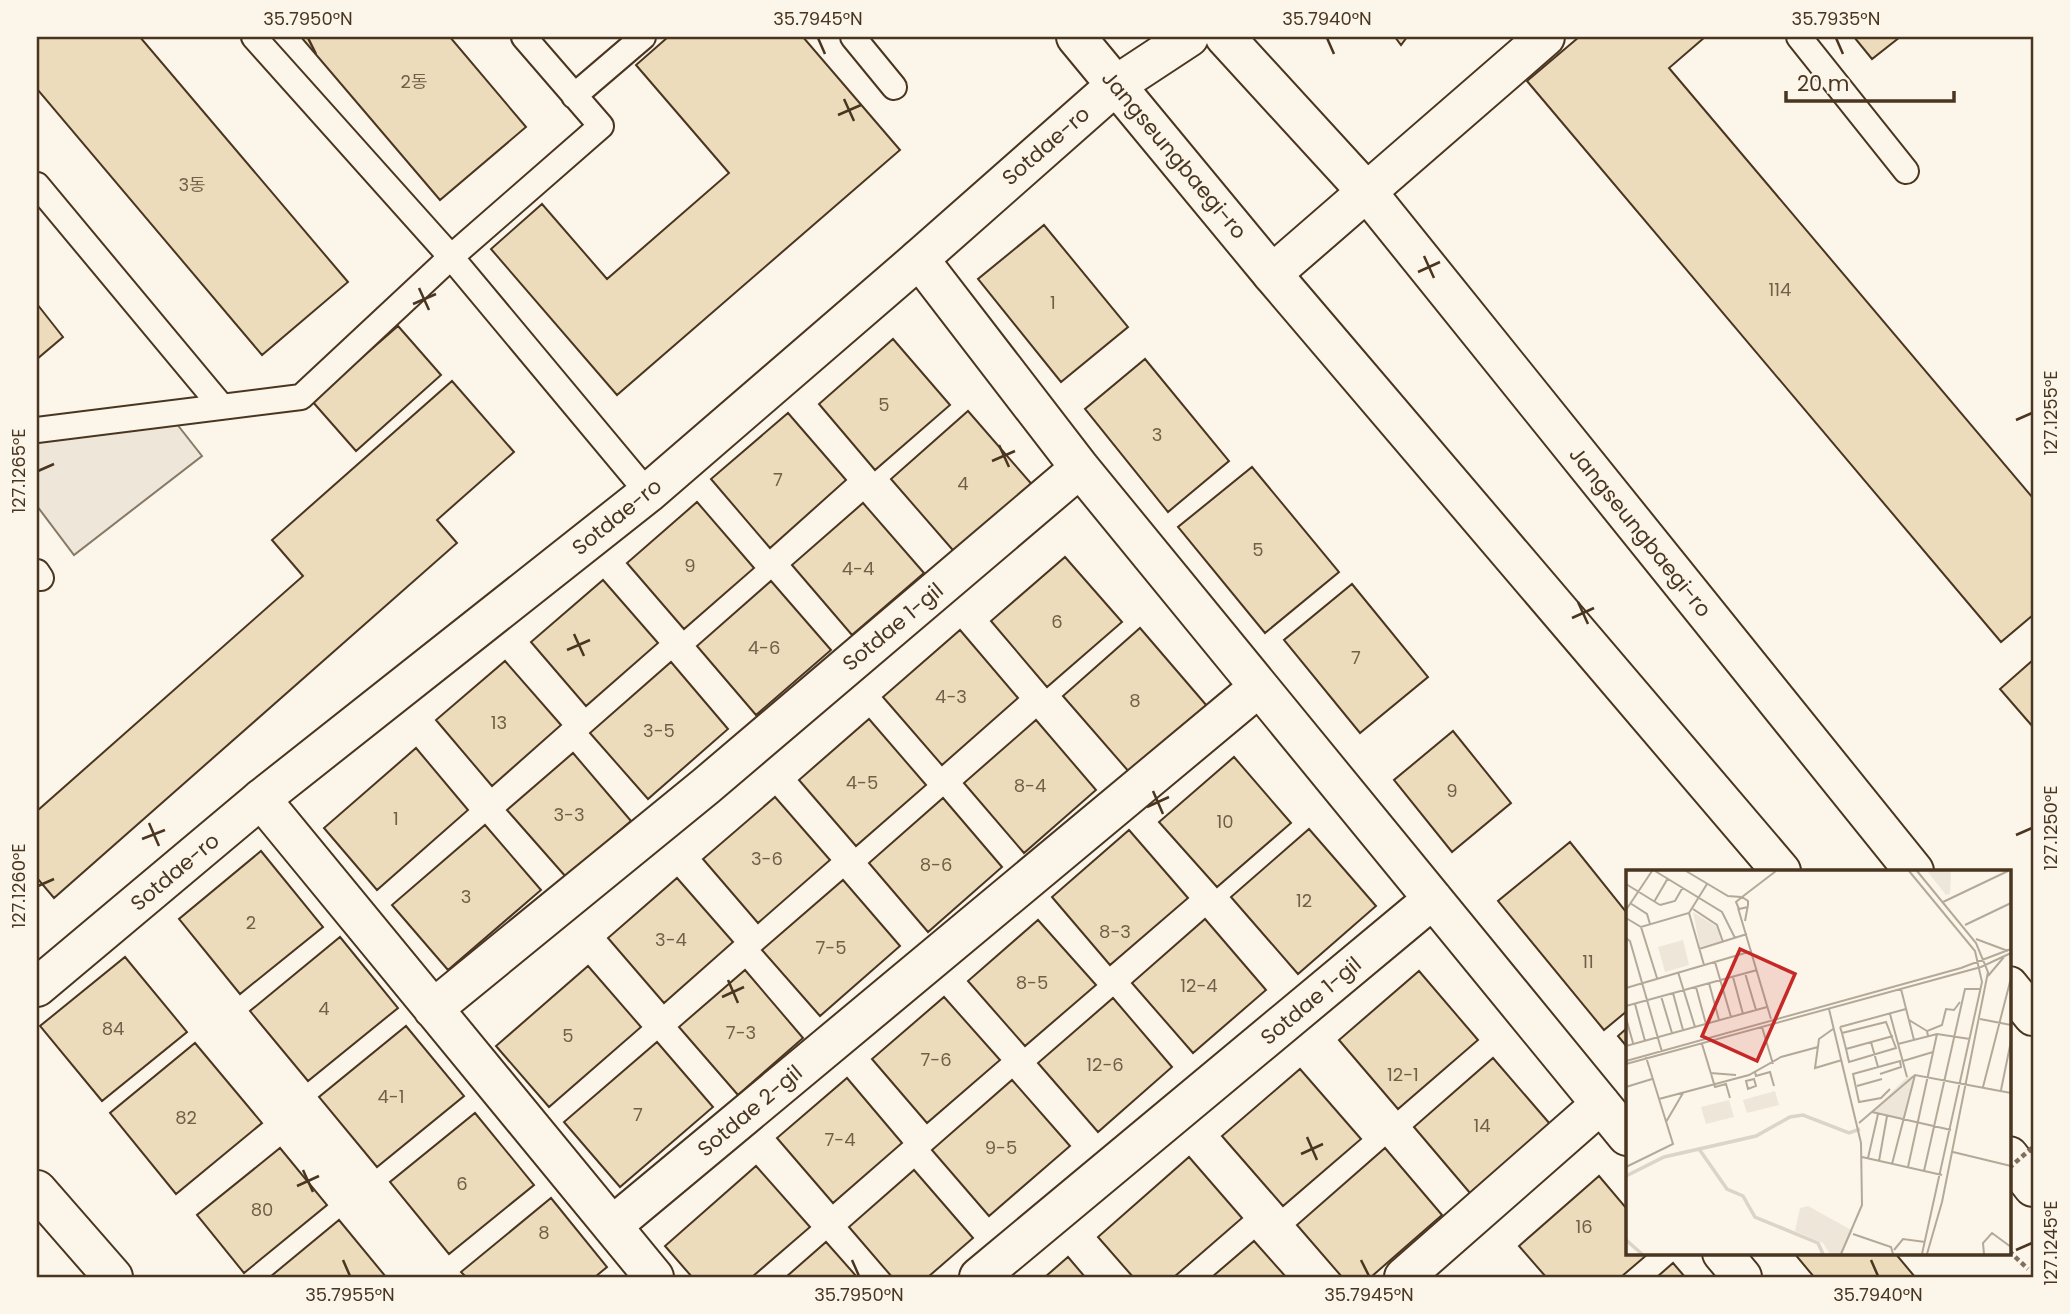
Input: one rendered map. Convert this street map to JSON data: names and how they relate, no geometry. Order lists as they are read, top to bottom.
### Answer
{
  "streets": {
    "street": [
      "Sotdae-ro",
      "Jangseungbaegi-ro",
      "Sotdae 1-gil",
      "Sotdae 2-gil"
    ]
  },
  "crossings": [
    ["Sotdae-ro", "Jangseungbaegi-ro"]
  ],
  "house_numbers": [
    "2동",
    "3동",
    "114",
    "1",
    "5",
    "3",
    "7",
    "4",
    "5",
    "9",
    "4-4",
    "6",
    "4-6",
    "7",
    "4-3",
    "8",
    "13",
    "3-5",
    "4-5",
    "8-4",
    "9",
    "3-3",
    "1",
    "10",
    "3-6",
    "8-6",
    "3",
    "12",
    "2",
    "8-3",
    "3-4",
    "7-5",
    "11",
    "8-5",
    "12-4",
    "4",
    "84",
    "7-3",
    "5",
    "7-6",
    "12-6",
    "12-1",
    "4-1",
    "7",
    "82",
    "14",
    "7-4",
    "9-5",
    "6",
    "80",
    "16",
    "8"
  ],
  "scale_bar": "20 m",
  "coordinates": [
    "35.7950°N",
    "35.7945°N",
    "35.7940°N",
    "35.7935°N",
    "127.1255°E",
    "127.1265°E",
    "127.1250°E",
    "127.1260°E",
    "127.1245°E",
    "35.7955°N"
  ]
}
